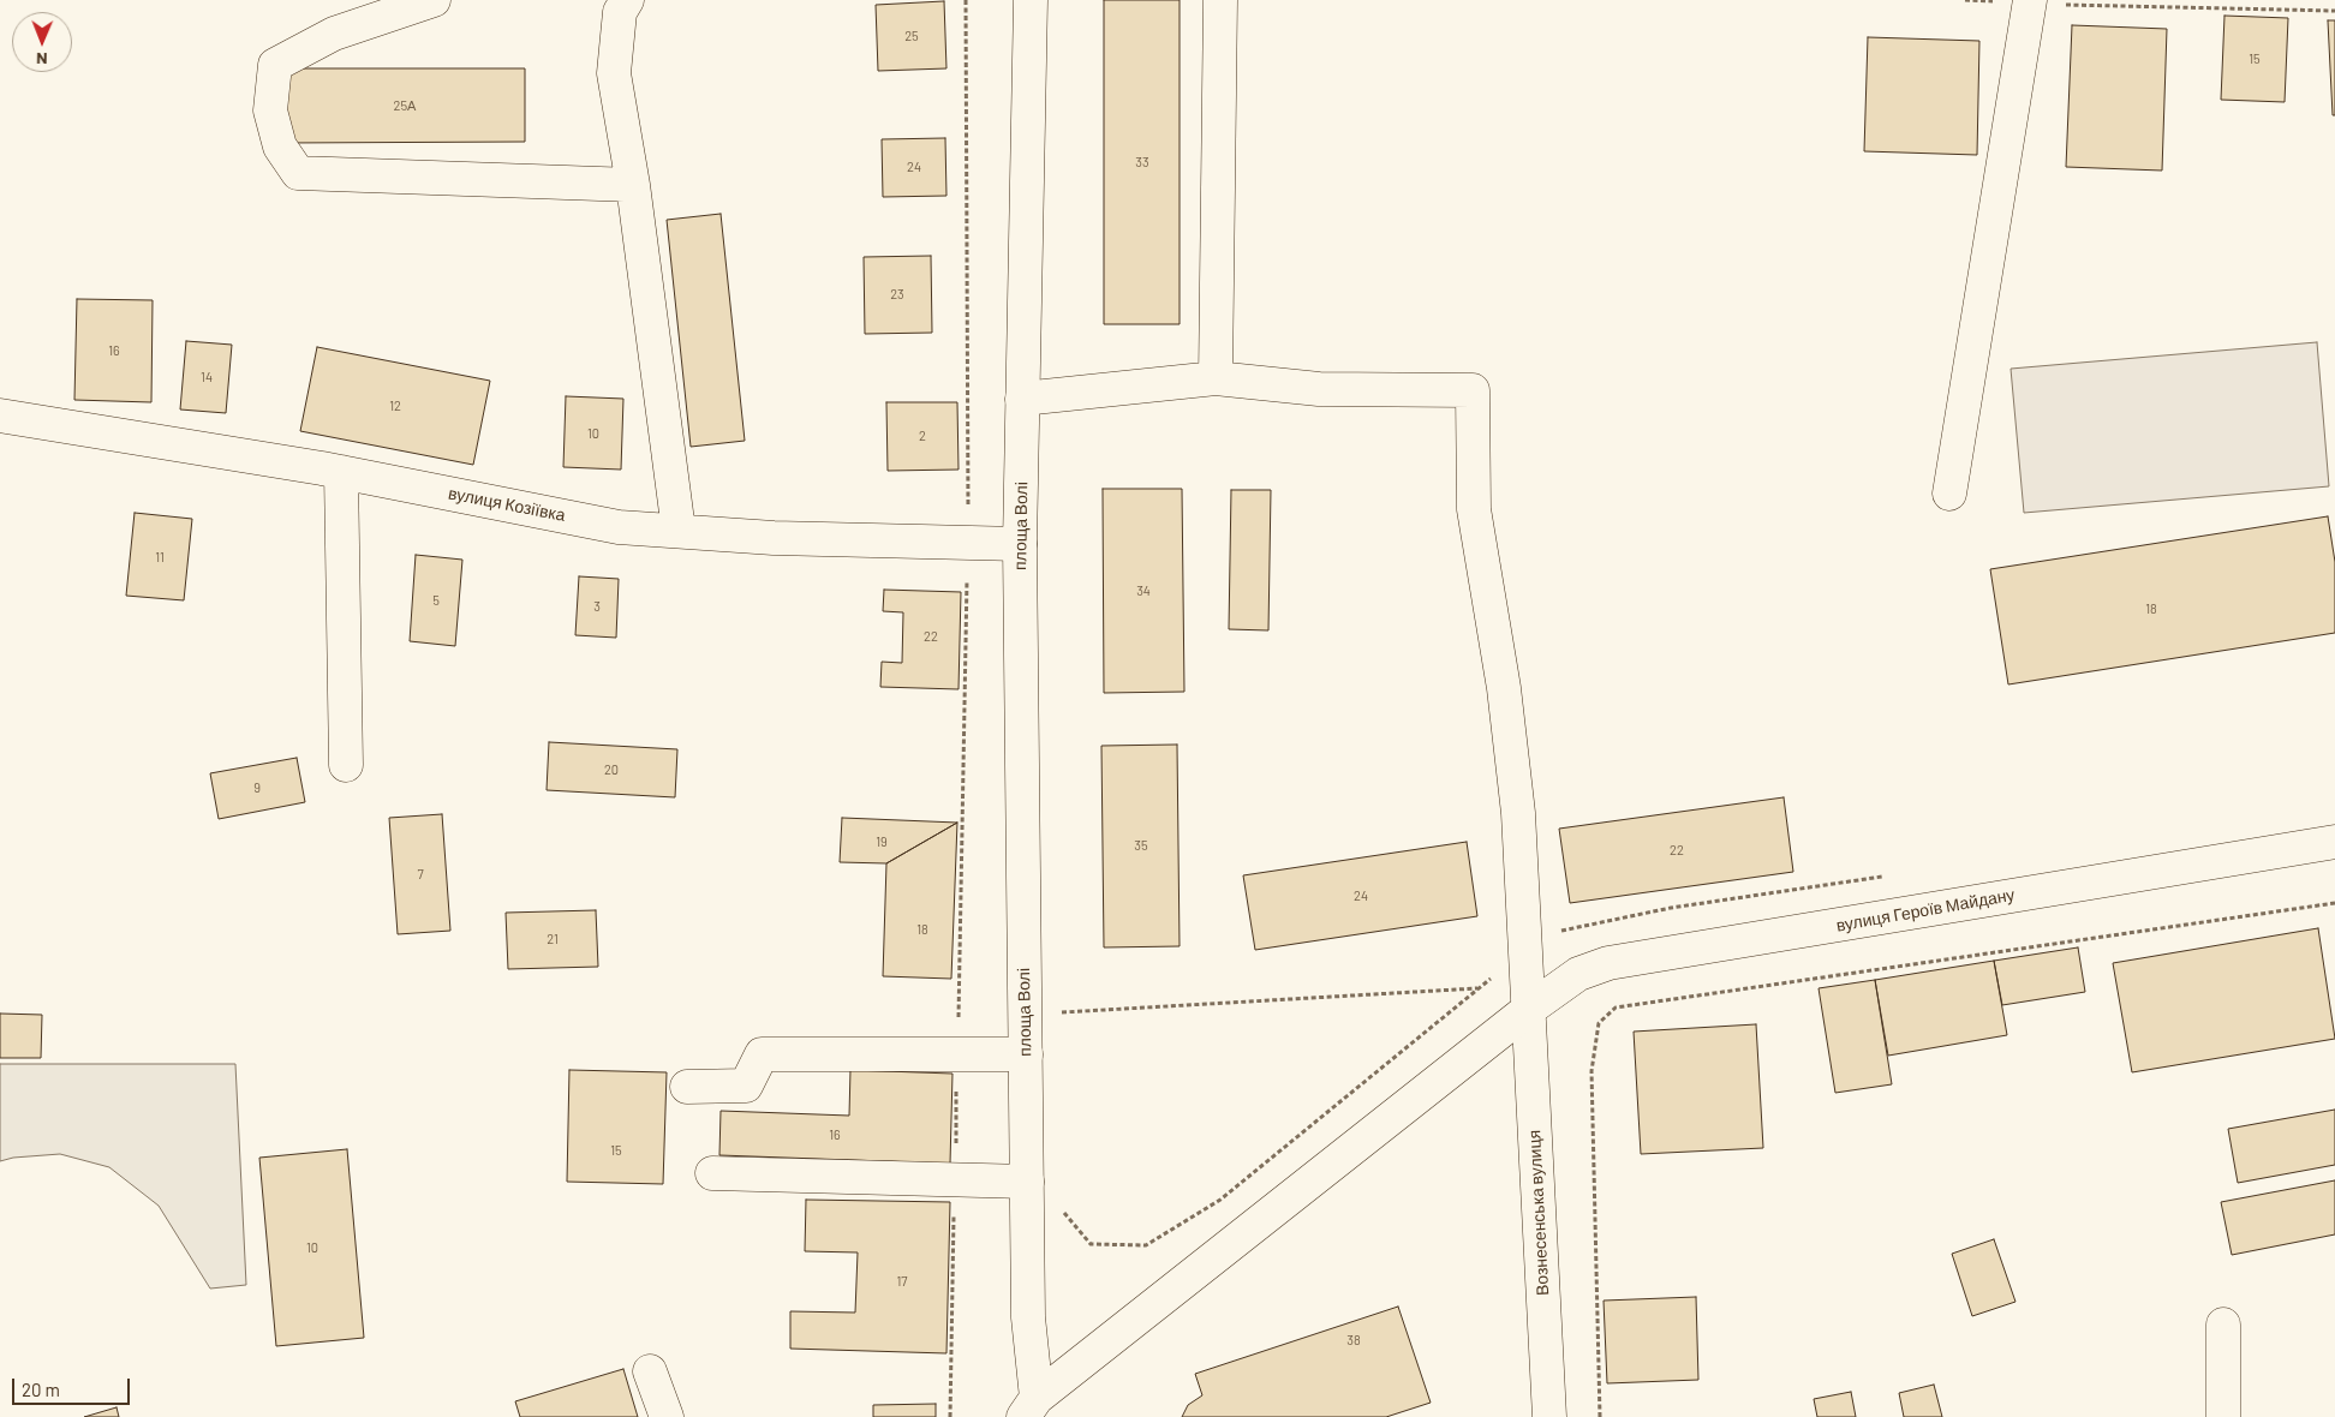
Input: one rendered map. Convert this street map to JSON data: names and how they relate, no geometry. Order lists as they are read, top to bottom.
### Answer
{
  "streets": {
    "main road": [
      "вулиця Козіївка",
      "площа Волі",
      "вулиця Героїв Майдану",
      "Вознесенська вулиця"
    ]
  },
  "crossings": [
    ["вулиця Козіївка", "площа Волі"],
    ["площа Волі", "вулиця Героїв Майдану"],
    ["площа Волі", "Вознесенська вулиця"],
    ["вулиця Героїв Майдану", "Вознесенська вулиця"]
  ],
  "house_numbers": [
    "25",
    "15",
    "25А",
    "33",
    "24",
    "23",
    "16",
    "14",
    "12",
    "10",
    "2",
    "11",
    "34",
    "5",
    "3",
    "18",
    "22",
    "20",
    "9",
    "19",
    "35",
    "22",
    "7",
    "24",
    "18",
    "21",
    "16",
    "15",
    "10",
    "17",
    "38"
  ],
  "scale_bar": "20 m",
  "north": "bottom"
}
